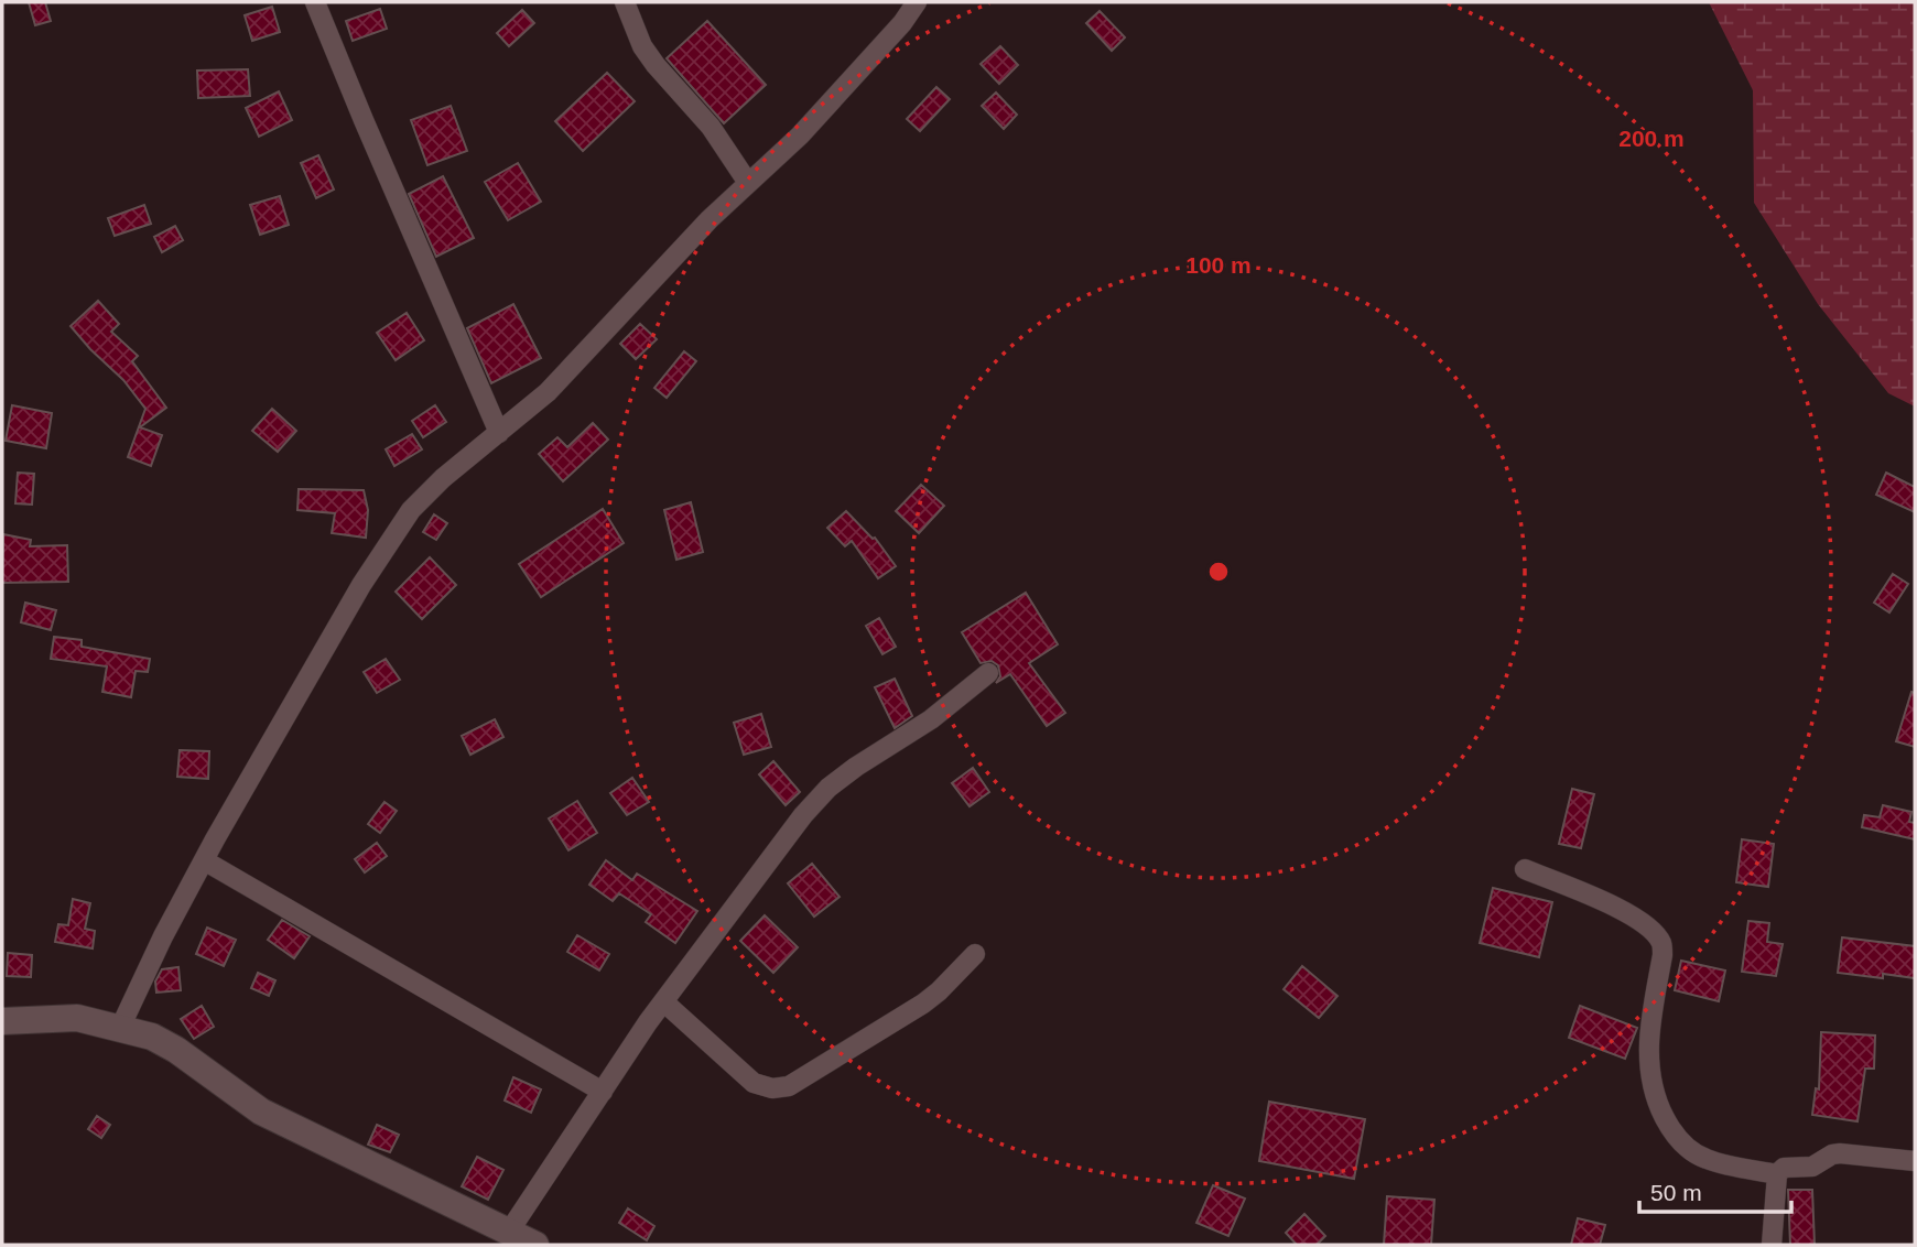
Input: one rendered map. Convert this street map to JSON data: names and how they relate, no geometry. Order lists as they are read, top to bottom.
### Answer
{
  "scale_bar": "50 m",
  "rings": ["200 m", "100 m"]
}
